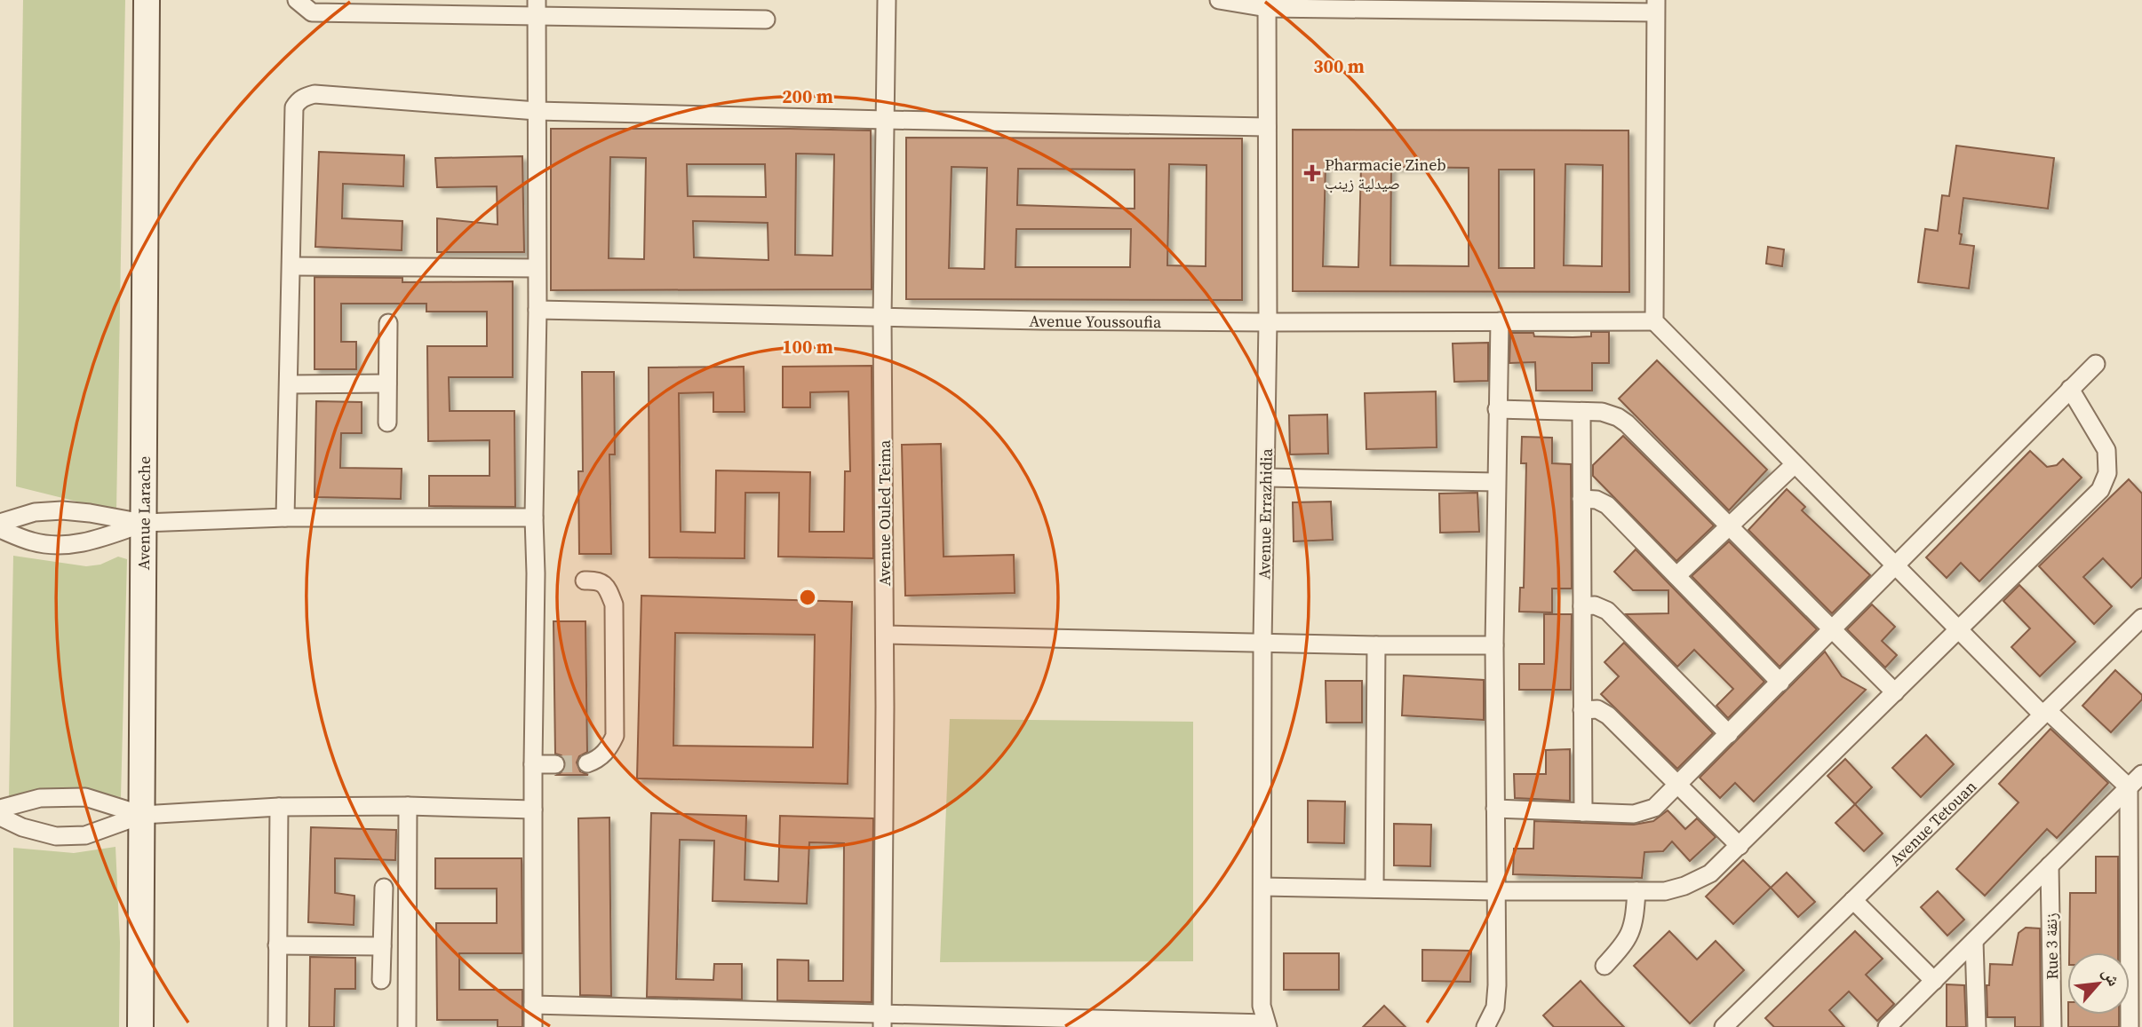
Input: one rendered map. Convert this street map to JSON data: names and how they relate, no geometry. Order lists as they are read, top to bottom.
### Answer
{
  "streets": {
    "main road": ["Avenue Larache"],
    "street": [
      "Avenue Youssoufia",
      "Avenue Ouled Teima",
      "Avenue Errazhidia",
      "Avenue Tetouan",
      "Rue 3 زنقة"
    ]
  },
  "crossings": [
    ["Avenue Youssoufia", "Avenue Ouled Teima"],
    ["Avenue Youssoufia", "Avenue Errazhidia"]
  ],
  "places": {
    "health": ["Pharmacie Zineb صيدلية زينب"]
  },
  "north": "top right",
  "rings": ["300 m", "200 m", "100 m"]
}
